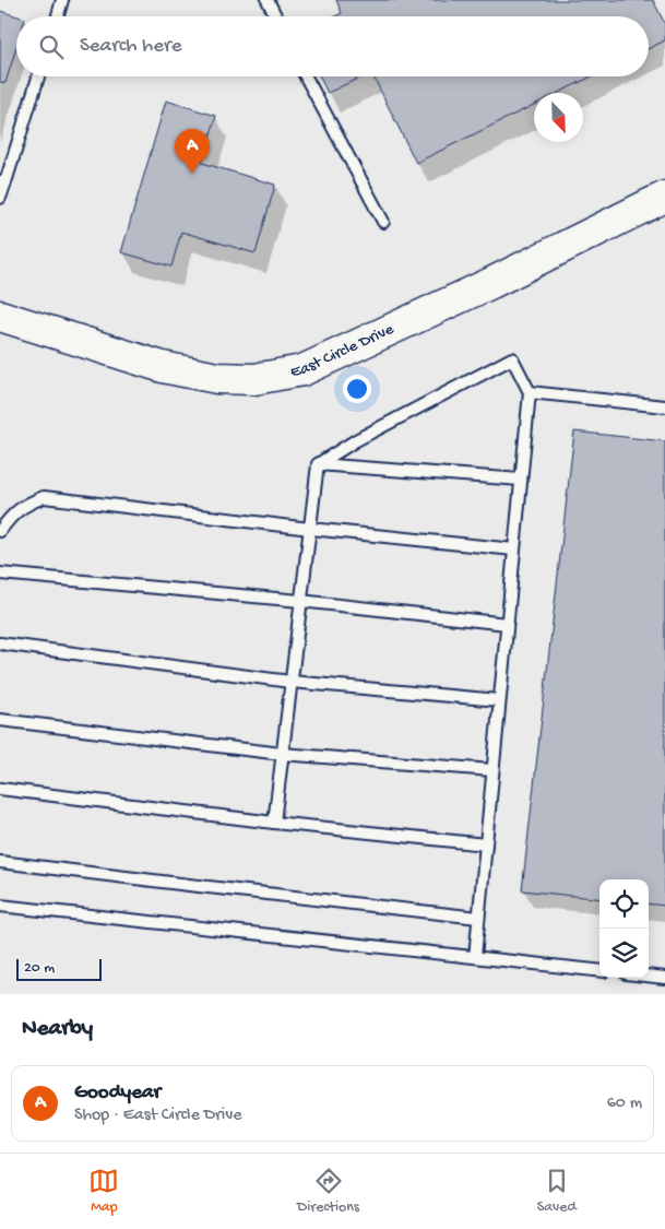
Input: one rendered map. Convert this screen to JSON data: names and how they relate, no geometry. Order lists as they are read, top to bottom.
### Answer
{
  "streets": {
    "street": ["East Circle Drive"]
  },
  "scale_bar": "20 m",
  "north": "bottom right",
  "page": {
    "search": "Search here",
    "pins": "A",
    "scale": "20 m",
    "heading": "Nearby",
    "list": [
      {
        "mark": "A",
        "name": "Goodyear",
        "note": "Shop · East Circle Drive",
        "value": "60 m"
      }
    ],
    "nav": ["Map", "Directions", "Saved"]
  }
}
